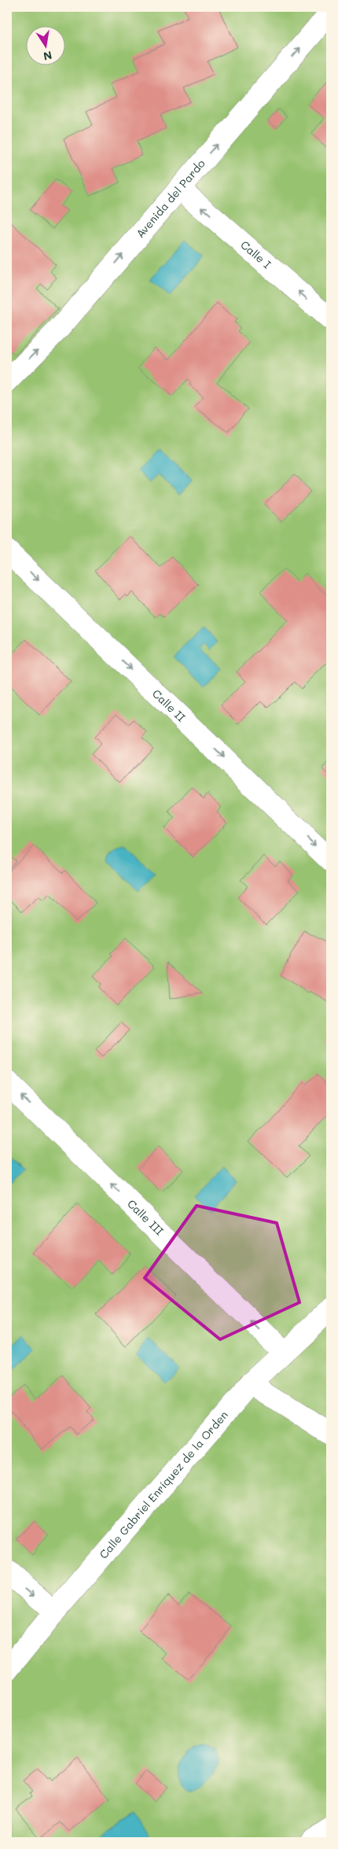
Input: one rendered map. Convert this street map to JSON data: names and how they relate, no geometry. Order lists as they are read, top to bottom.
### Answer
{
  "streets": {
    "street": [
      "Avenida del Pardo",
      "Calle I",
      "Calle II",
      "Calle III",
      "Calle Gabriel Enríquez de la Orden"
    ]
  },
  "crossings": [
    ["Avenida del Pardo", "Calle I"],
    ["Calle III", "Calle Gabriel Enríquez de la Orden"]
  ],
  "one_way": [
    "Avenida del Pardo",
    "Calle I",
    "Calle II",
    "Calle III"
  ],
  "north": "bottom"
}
